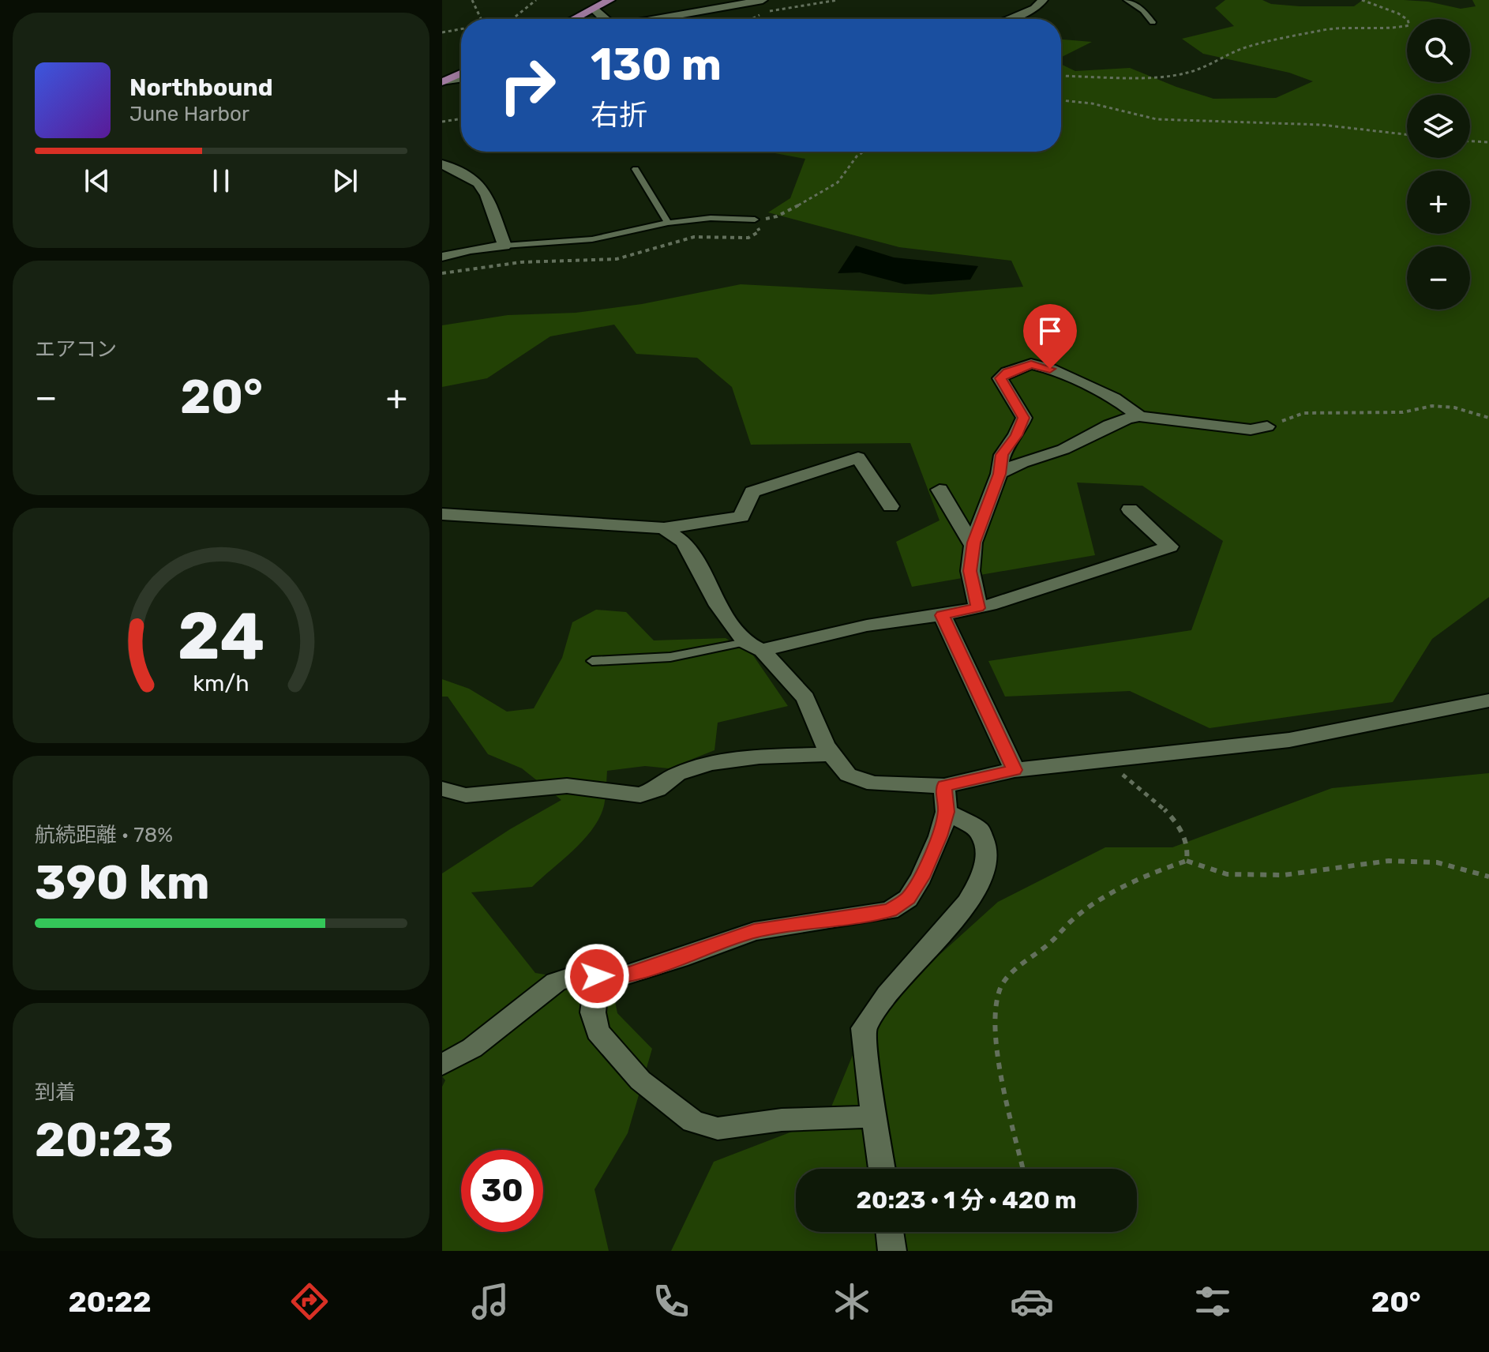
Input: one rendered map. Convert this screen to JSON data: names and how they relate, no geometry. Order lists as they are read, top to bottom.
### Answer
{
  "page": {
    "map_buttons": ["+", "−"],
    "turn": ["130 m", "右折"],
    "song": ["Northbound", "June Harbor"],
    "tile": [
      "エアコン",
      ["航続距離 · 78%", "390 km"],
      ["到着", "20:23"]
    ],
    "heat": ["−", "20°", "+"],
    "limit": "30",
    "trip": "20:23 · 1 分 · 420 m",
    "tabs": ["20:22", "20°"],
    "gauge": ["24", "km/h"]
  }
}
